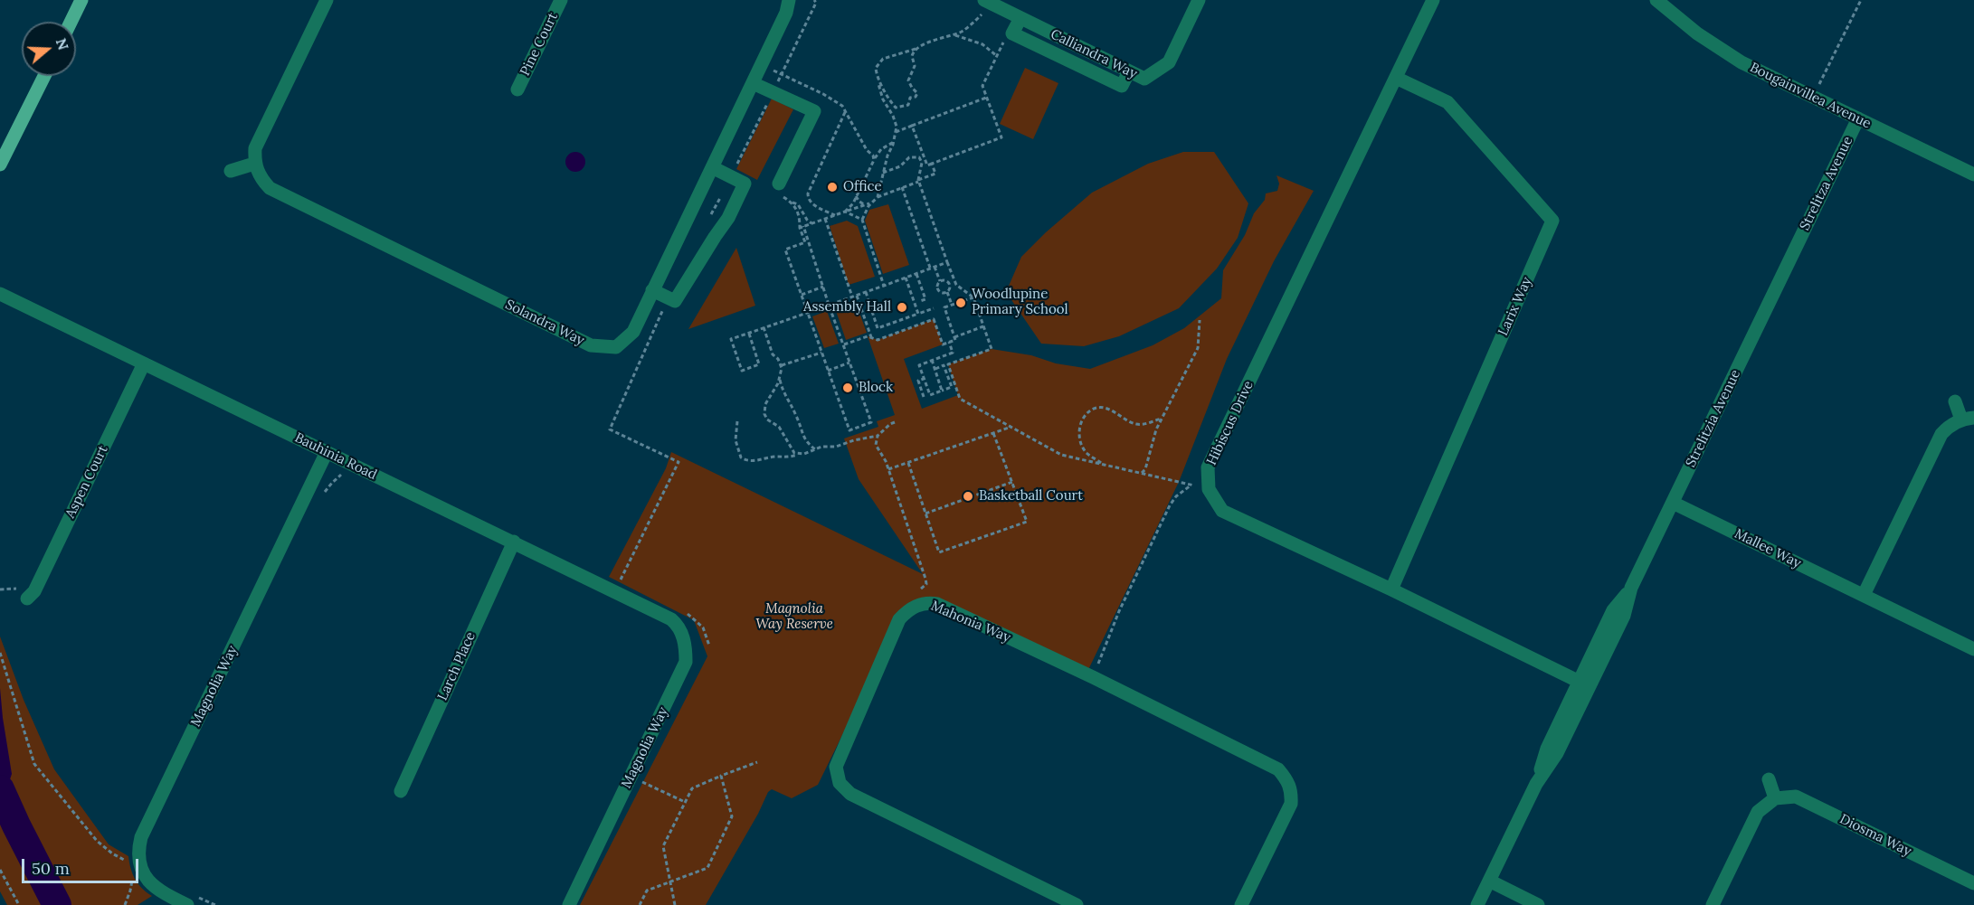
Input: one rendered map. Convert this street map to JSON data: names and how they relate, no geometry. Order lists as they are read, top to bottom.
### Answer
{
  "streets": {
    "street": [
      "Pine Court",
      "Calliandra Way",
      "Bougainvillea Avenue",
      "Strelitza Avenue",
      "Larix Way",
      "Solandra Way",
      "Strelitzia Avenue",
      "Hibiscus Drive",
      "Bauhinia Road",
      "Aspen Court",
      "Mallee Way",
      "Mahonia Way",
      "Larch Place",
      "Magnolia Way",
      "Diosma Way"
    ]
  },
  "crossings": [
    ["Bougainvillea Avenue", "Strelitza Avenue"],
    ["Strelitza Avenue", "Strelitzia Avenue"],
    ["Larix Way", "Hibiscus Drive"],
    ["Strelitzia Avenue", "Mallee Way"],
    ["Bauhinia Road", "Aspen Court"],
    ["Bauhinia Road", "Larch Place"],
    ["Bauhinia Road", "Magnolia Way"]
  ],
  "parks": ["Magnolia Way Reserve"],
  "places": [
    "Office",
    "Woodlupine Primary School",
    "Assembly Hall",
    "Block",
    "Basketball Court"
  ],
  "scale_bar": "50 m",
  "north": "right"
}
